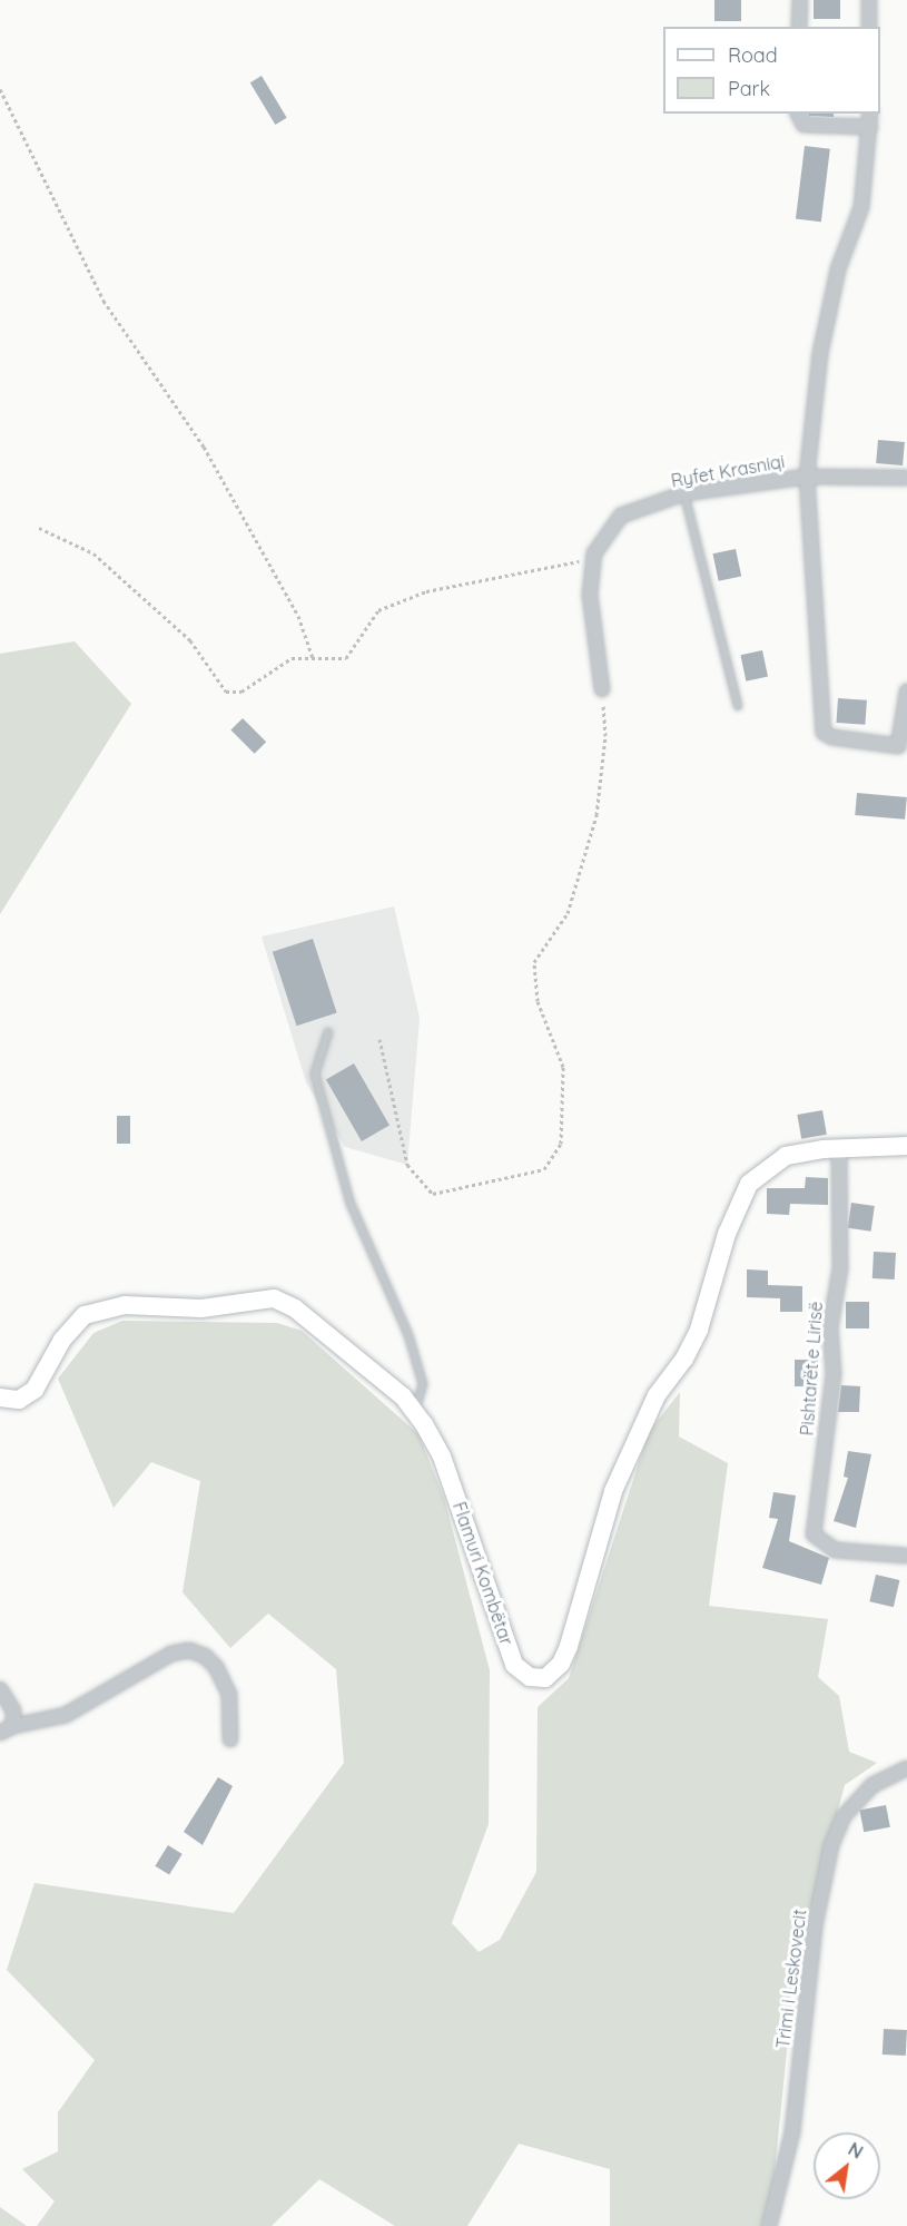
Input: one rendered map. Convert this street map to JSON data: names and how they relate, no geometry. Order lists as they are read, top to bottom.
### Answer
{
  "streets": {
    "street": [
      "Ryfet Krasniqi",
      "Pishtarët e Lirisë",
      "Flamuri Kombëtar",
      "Trimi i Leskovecit"
    ]
  },
  "crossings": [
    ["Pishtarët e Lirisë", "Flamuri Kombëtar"]
  ],
  "legend": ["Road", "Park"],
  "north": "top right"
}
